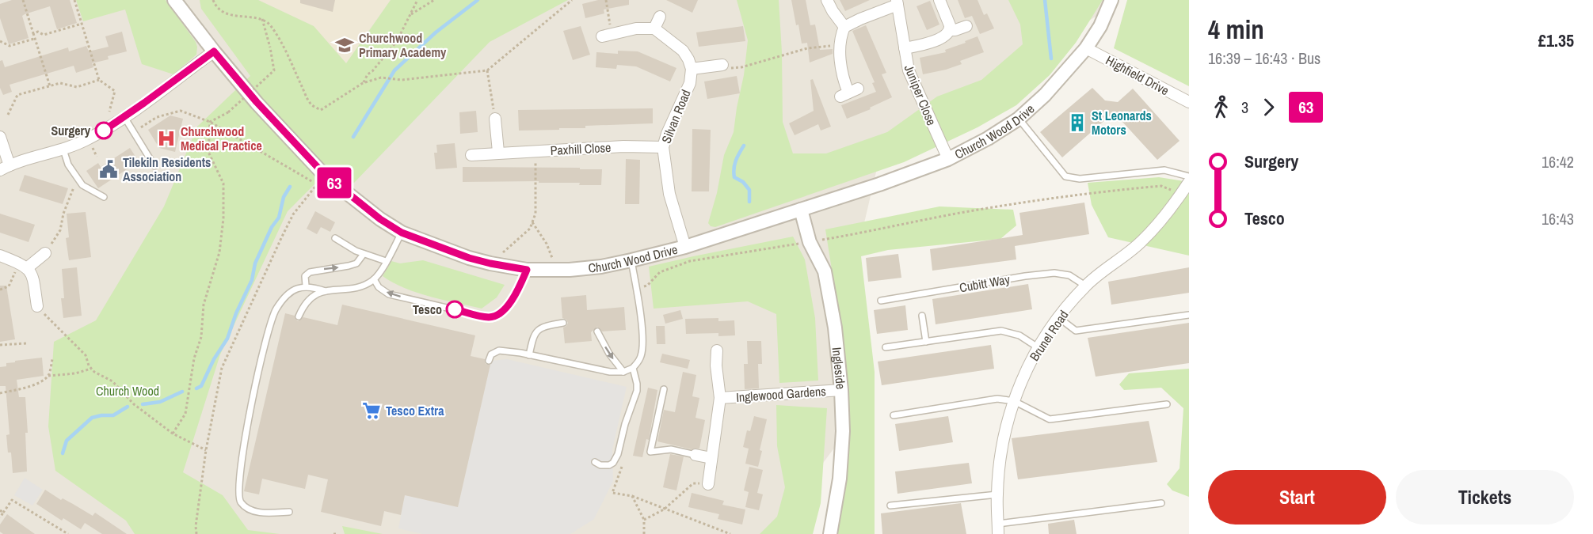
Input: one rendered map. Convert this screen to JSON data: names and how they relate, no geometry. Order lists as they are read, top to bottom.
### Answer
{
  "streets": {
    "street": [
      "Highfield Drive",
      "Juniper Close",
      "Silvan Road",
      "Church Wood Drive",
      "Paxhill Close",
      "Brunel Road",
      "Ingleside",
      "Inglewood Gardens"
    ],
    "lane": ["Cubitt Way"]
  },
  "crossings": [
    ["Highfield Drive", "Church Wood Drive"],
    ["Juniper Close", "Church Wood Drive"],
    ["Silvan Road", "Church Wood Drive"],
    ["Silvan Road", "Paxhill Close"],
    ["Church Wood Drive", "Ingleside"],
    ["Cubitt Way", "Brunel Road"],
    ["Ingleside", "Inglewood Gardens"]
  ],
  "parks": ["Church Wood"],
  "places": {
    "school or university": ["Churchwood Primary Academy"],
    "building": ["St Leonards Motors"],
    "other": ["Surgery", "Tesco"],
    "hospital": ["Churchwood Medical Practice"],
    "public building": ["Tilekiln Residents Association"],
    "supermarket": ["Tesco Extra"]
  },
  "lines": ["bus line 63"],
  "page": {
    "on_map": "63",
    "heading": ["4 min", "16:39 – 16:43 · Bus", "£1.35"],
    "legs": ["3", "63"],
    "list": [
      {
        "name": "Surgery",
        "value": "16:42"
      },
      {
        "name": "Tesco",
        "value": "16:43"
      }
    ],
    "buttons": ["Start", "Tickets"]
  }
}
